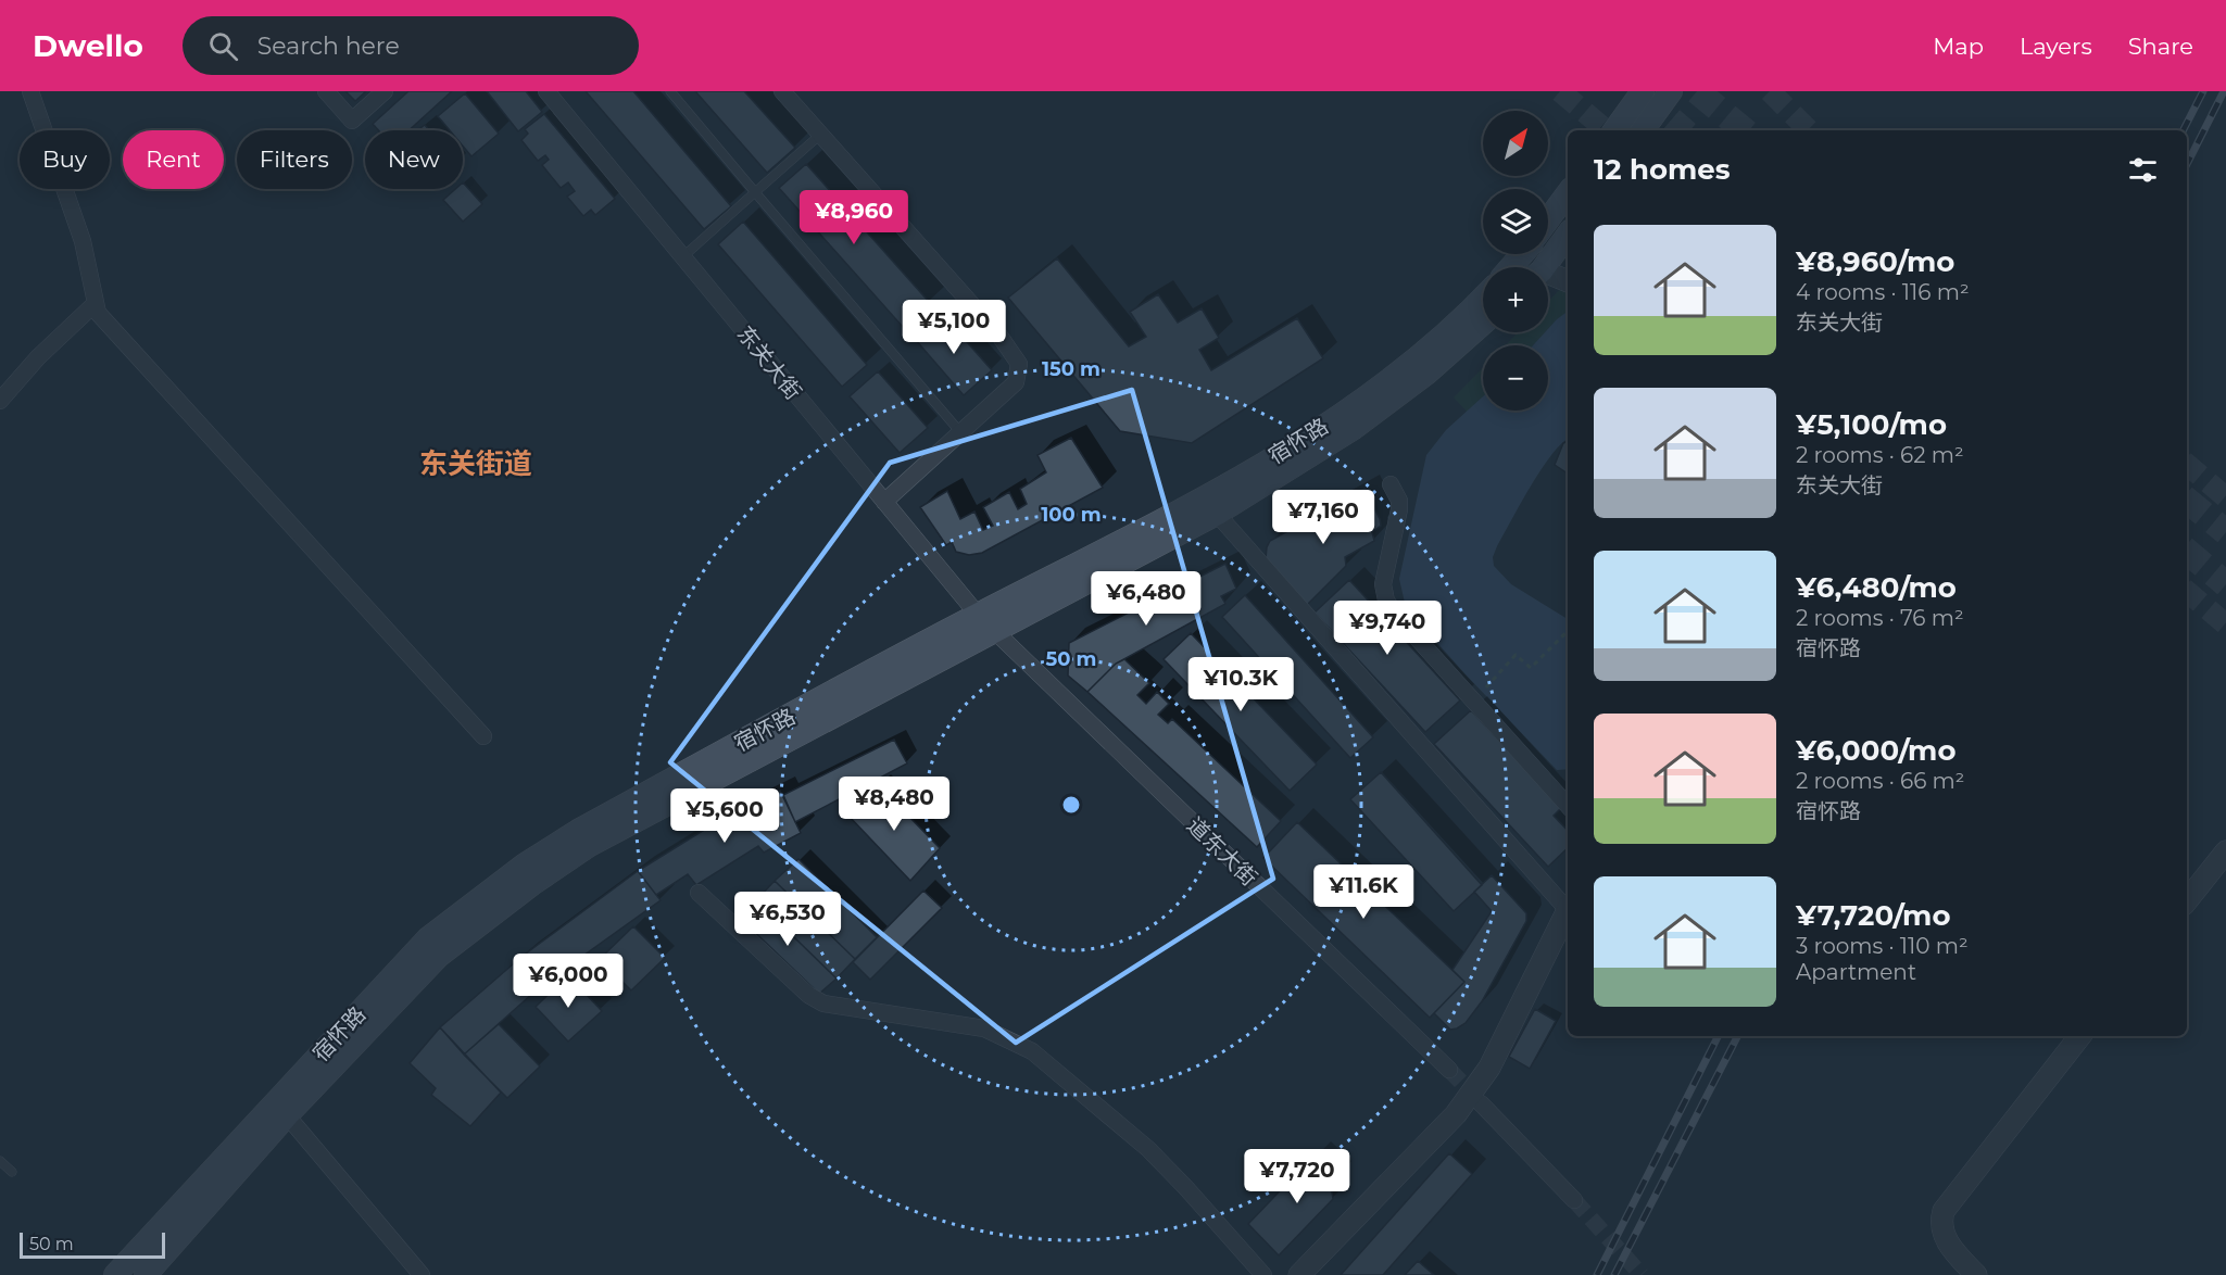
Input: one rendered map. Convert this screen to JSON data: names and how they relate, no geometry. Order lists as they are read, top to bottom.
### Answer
{
  "streets": {
    "main road": ["宿怀路"],
    "street": ["东关大街", "道东大街"]
  },
  "crossings": [
    ["东关大街", "宿怀路"],
    ["东关大街", "道东大街"],
    ["宿怀路", "道东大街"]
  ],
  "districts": ["东关街道"],
  "scale_bar": "50 m",
  "north": "top right",
  "page": {
    "header": "Dwello",
    "search": "Search here",
    "nav": ["Map", "Layers", "Share"],
    "map_buttons": ["+", "−"],
    "chip": [
      "Buy",
      "Rent",
      "Filters",
      "New"
    ],
    "heading": "12 homes",
    "price": [
      "¥8,960",
      "¥5,100",
      "¥7,160",
      "¥6,480",
      "¥9,740",
      "¥10.3K",
      "¥8,480",
      "¥5,600",
      "¥11.6K",
      "¥6,530",
      "¥6,000",
      "¥7,720"
    ],
    "list": [
      {
        "name": "¥8,960/mo",
        "note": "4 rooms · 116 m² · 东关大街"
      },
      {
        "name": "¥5,100/mo",
        "note": "2 rooms · 62 m² · 东关大街"
      },
      {
        "name": "¥6,480/mo",
        "note": "2 rooms · 76 m² · 宿怀路"
      },
      {
        "name": "¥6,000/mo",
        "note": "2 rooms · 66 m² · 宿怀路"
      },
      {
        "name": "¥7,720/mo",
        "note": "3 rooms · 110 m² · Apartment"
      }
    ],
    "scale": "50 m"
  },
  "rings": ["150 m", "100 m", "50 m"]
}
